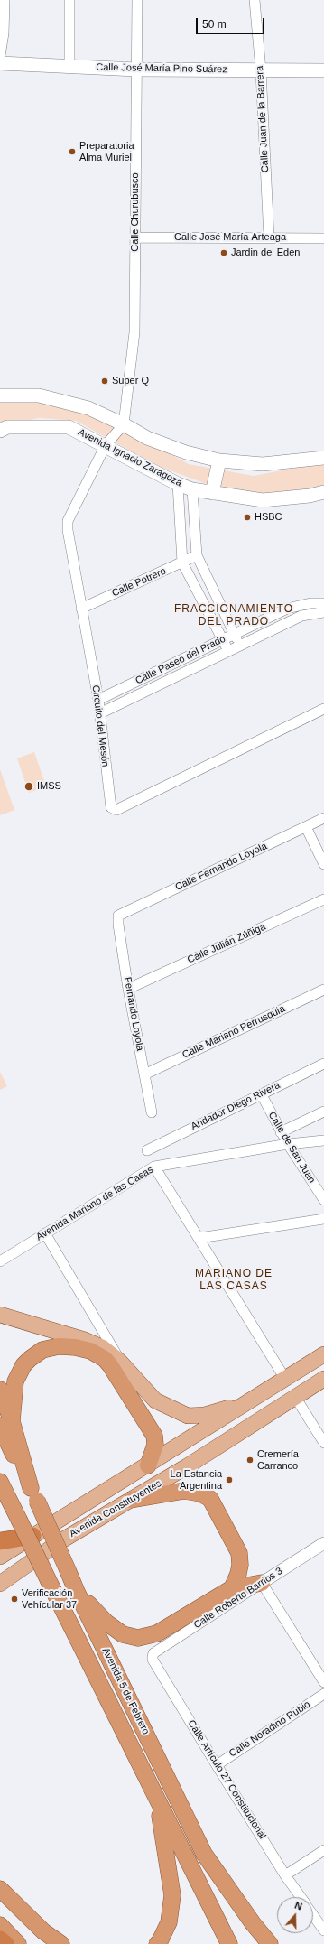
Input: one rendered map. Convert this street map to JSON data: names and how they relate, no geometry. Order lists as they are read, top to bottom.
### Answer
{
  "streets": {
    "highway": ["Avenida 5 de Febrero"],
    "main road": ["Calle José María Pino Suárez", "Avenida Ignacio Zaragoza", "Avenida Constituyentes"],
    "street": [
      "Calle Juan de la Barrera",
      "Calle Churubusco",
      "Calle José María Arteaga",
      "Calle Potrero",
      "Calle Paseo del Prado",
      "Circuito del Mesón",
      "Calle Fernando Loyola",
      "Calle Julián Zúñiga",
      "Fernando Loyola",
      "Calle Mariano Perrusquia",
      "Andador Diego Rivera",
      "Calle de San Juan",
      "Avenida Mariano de las Casas",
      "Calle Roberto Barrios 3",
      "Calle Noradino Rubio",
      "Calle Artículo 27 Constitucional"
    ]
  },
  "crossings": [
    ["Calle José María Pino Suárez", "Calle Juan de la Barrera"],
    ["Calle José María Pino Suárez", "Calle Churubusco"],
    ["Calle Juan de la Barrera", "Calle José María Arteaga"],
    ["Calle Churubusco", "Calle José María Arteaga"],
    ["Calle Churubusco", "Circuito del Mesón"],
    ["Avenida Ignacio Zaragoza", "Circuito del Mesón"],
    ["Calle Potrero", "Circuito del Mesón"],
    ["Calle Paseo del Prado", "Circuito del Mesón"],
    ["Calle Fernando Loyola", "Fernando Loyola"],
    ["Calle Julián Zúñiga", "Fernando Loyola"],
    ["Fernando Loyola", "Calle Mariano Perrusquia"],
    ["Andador Diego Rivera", "Calle de San Juan"],
    ["Calle de San Juan", "Avenida Mariano de las Casas"],
    ["Calle Roberto Barrios 3", "Calle Artículo 27 Constitucional"],
    ["Calle Noradino Rubio", "Calle Artículo 27 Constitucional"]
  ],
  "districts": ["FRACCIONAMIENTO DEL PRADO", "MARIANO DE LAS CASAS"],
  "places": [
    "Preparatoria Alma Muriel",
    "Jardin del Eden",
    "Super Q",
    "HSBC",
    "IMSS",
    "Cremería Carranco",
    "La Estancia Argentina",
    "Verificación Vehícular 37"
  ],
  "scale_bar": "50 m",
  "north": "top"
}
